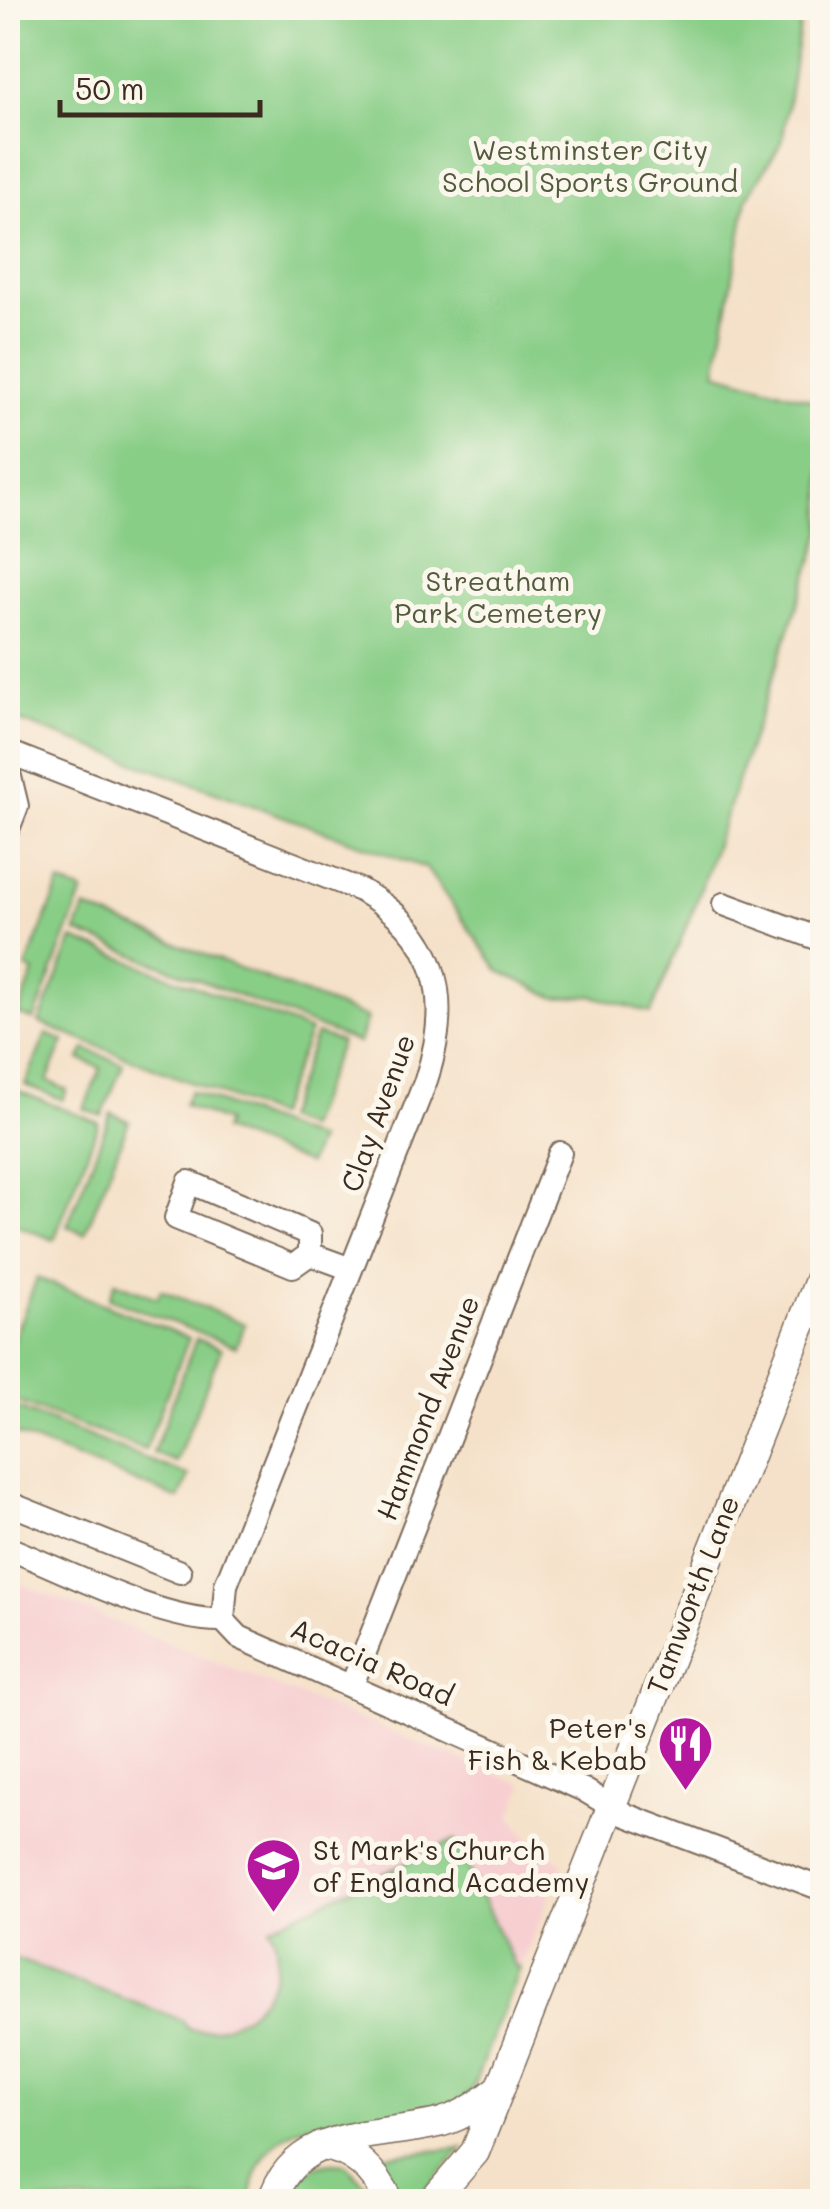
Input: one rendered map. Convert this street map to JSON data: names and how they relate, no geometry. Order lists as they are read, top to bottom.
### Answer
{
  "streets": {
    "street": [
      "Clay Avenue",
      "Hammond Avenue",
      "Tamworth Lane",
      "Acacia Road"
    ]
  },
  "crossings": [
    ["Clay Avenue", "Acacia Road"],
    ["Hammond Avenue", "Acacia Road"],
    ["Tamworth Lane", "Acacia Road"]
  ],
  "parks": ["Westminster City School Sports Ground", "Streatham Park Cemetery"],
  "places": {
    "restaurant": ["Peter's Fish & Kebab"],
    "school or university": ["St Mark's Church of England Academy"]
  },
  "scale_bar": "50 m"
}
